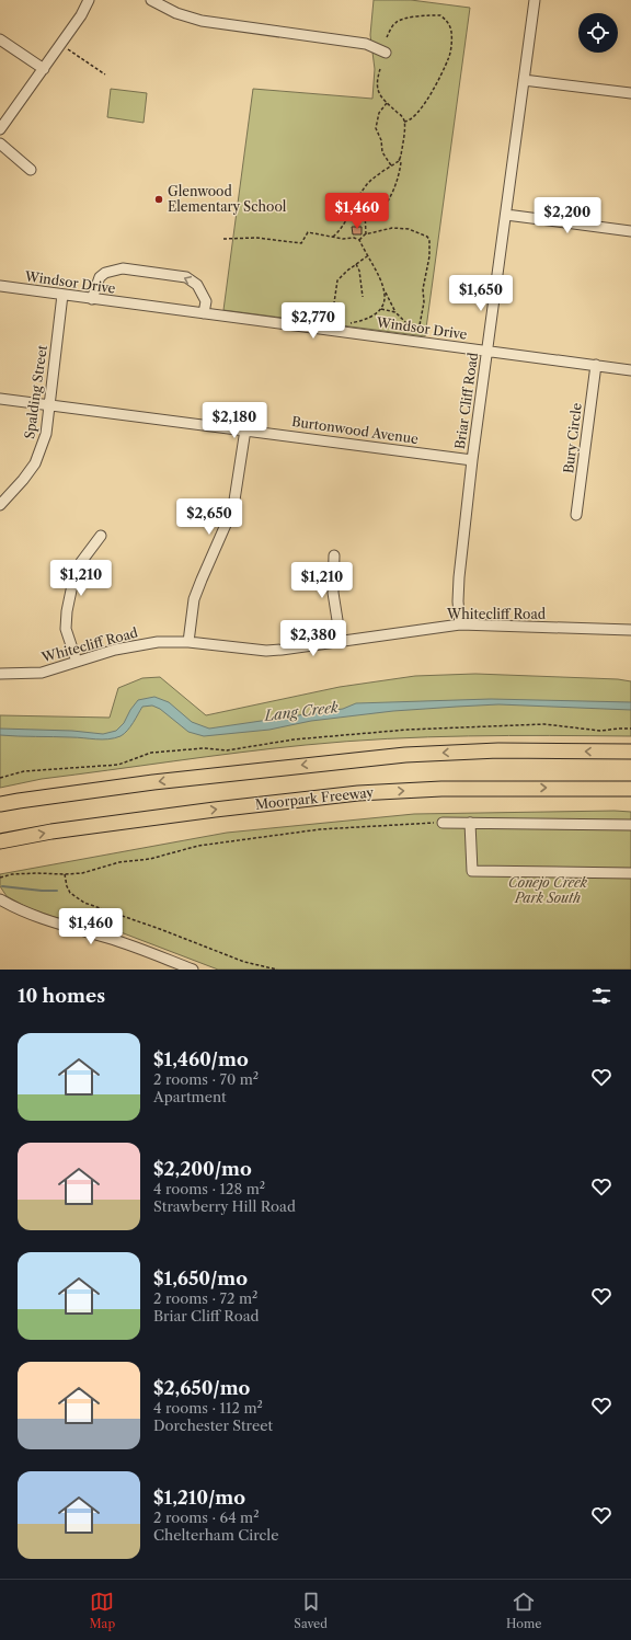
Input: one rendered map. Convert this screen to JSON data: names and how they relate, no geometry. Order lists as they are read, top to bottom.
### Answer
{
  "streets": {
    "highway": ["Moorpark Freeway"],
    "street": [
      "Windsor Drive",
      "Spalding Street",
      "Briar Cliff Road",
      "Burtonwood Avenue",
      "Bury Circle",
      "Whitecliff Road"
    ]
  },
  "crossings": [
    ["Windsor Drive", "Spalding Street"],
    ["Windsor Drive", "Briar Cliff Road"],
    ["Windsor Drive", "Bury Circle"],
    ["Spalding Street", "Burtonwood Avenue"],
    ["Briar Cliff Road", "Burtonwood Avenue"],
    ["Briar Cliff Road", "Whitecliff Road"]
  ],
  "water": ["Lang Creek"],
  "parks": ["Conejo Creek Park South"],
  "places": ["Glenwood Elementary School"],
  "page": {
    "price": [
      "$1,460",
      "$2,200",
      "$1,650",
      "$2,770",
      "$2,180",
      "$2,650",
      "$1,210",
      "$1,210",
      "$2,380",
      "$1,460"
    ],
    "heading": "10 homes",
    "list": [
      {
        "name": "$1,460/mo",
        "note": "2 rooms · 70 m² · Apartment"
      },
      {
        "name": "$2,200/mo",
        "note": "4 rooms · 128 m² · Strawberry Hill Road"
      },
      {
        "name": "$1,650/mo",
        "note": "2 rooms · 72 m² · Briar Cliff Road"
      },
      {
        "name": "$2,650/mo",
        "note": "4 rooms · 112 m² · Dorchester Street"
      },
      {
        "name": "$1,210/mo",
        "note": "2 rooms · 64 m² · Chelterham Circle"
      }
    ],
    "tabs": ["Map", "Saved", "Home"]
  }
}
